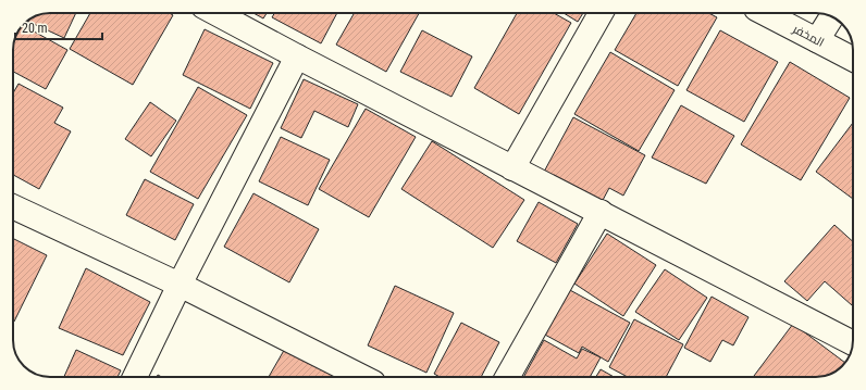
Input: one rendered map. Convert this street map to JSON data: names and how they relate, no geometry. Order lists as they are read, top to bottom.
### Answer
{
  "streets": {
    "street": ["المخفر"]
  },
  "scale_bar": "20 m"
}
